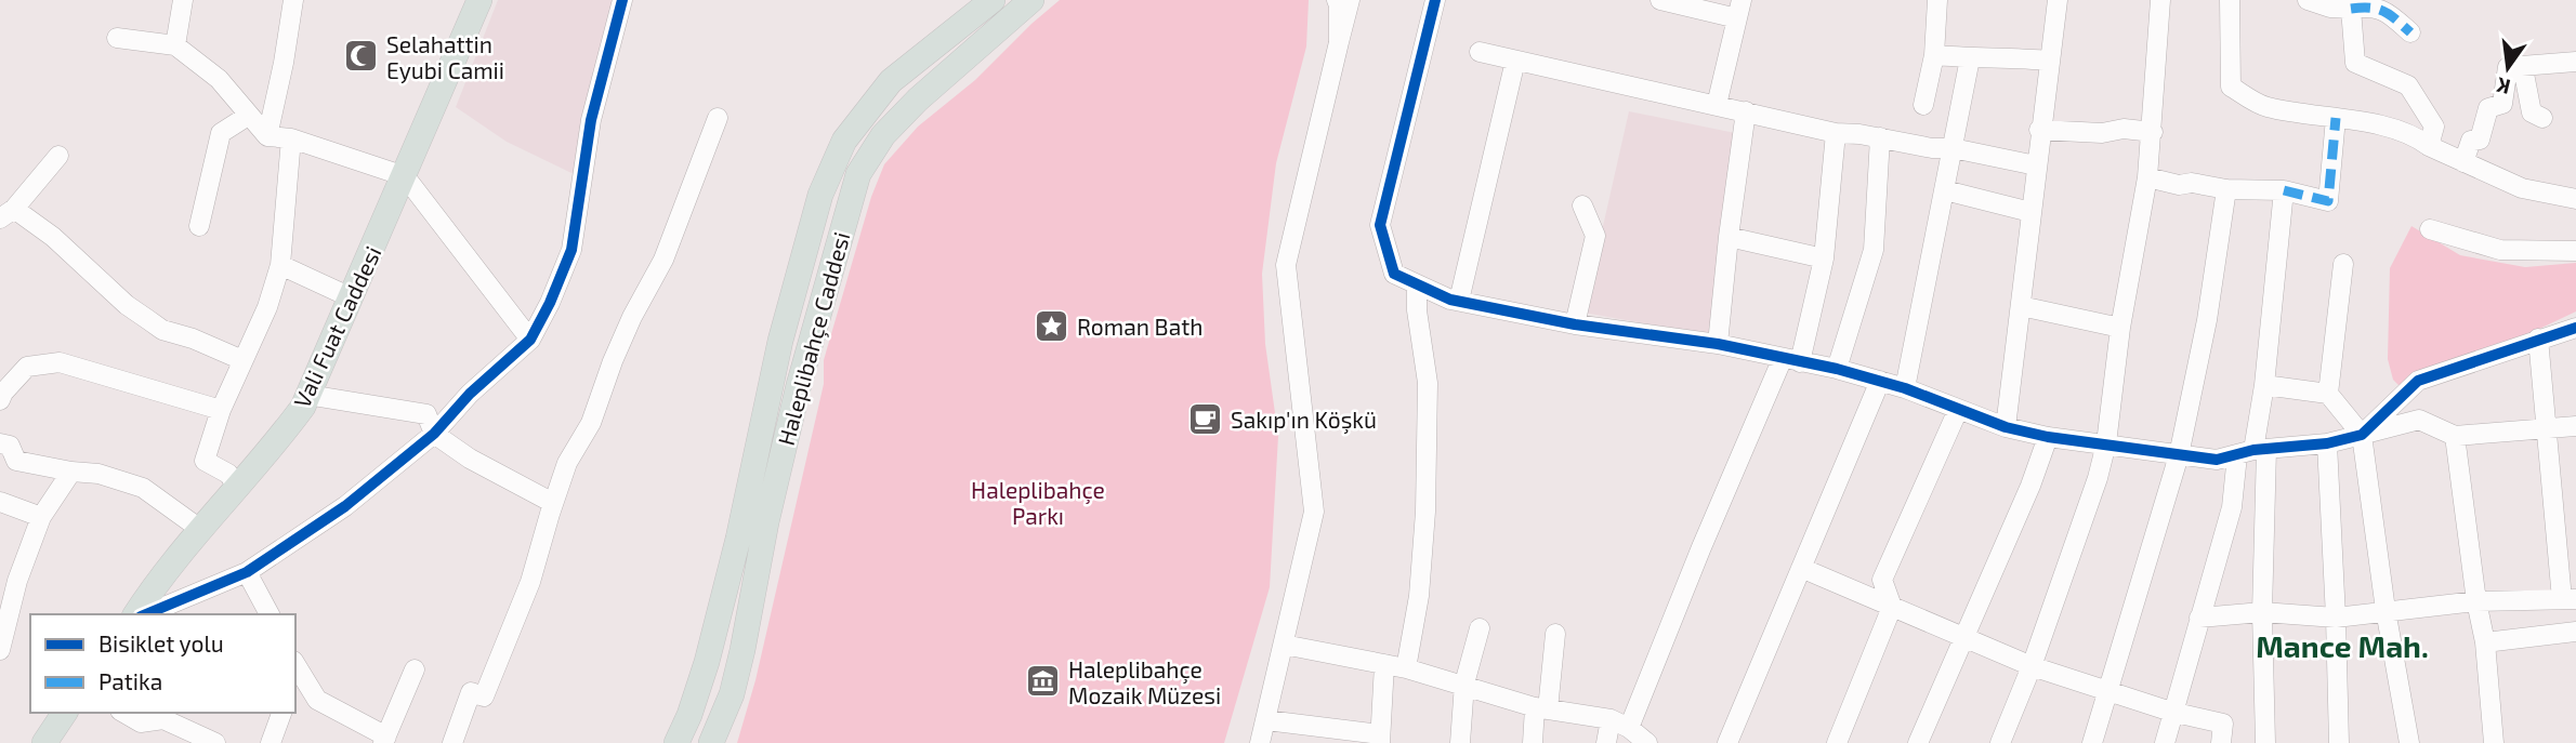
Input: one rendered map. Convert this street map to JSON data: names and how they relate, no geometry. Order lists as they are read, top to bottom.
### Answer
{
  "streets": {
    "main road": ["Vali Fuat Caddesi", "Haleplibahçe Caddesi"]
  },
  "districts": ["Mance Mah."],
  "parks": ["Haleplibahçe Parkı"],
  "places": {
    "mosque": ["Selahattin Eyubi Camii"],
    "place": ["Roman Bath"],
    "cafe": ["Sakıp'ın Köşkü"],
    "museum": ["Haleplibahçe Mozaik Müzesi"]
  },
  "legend": ["Bisiklet yolu", "Patika"],
  "north": "bottom"
}
